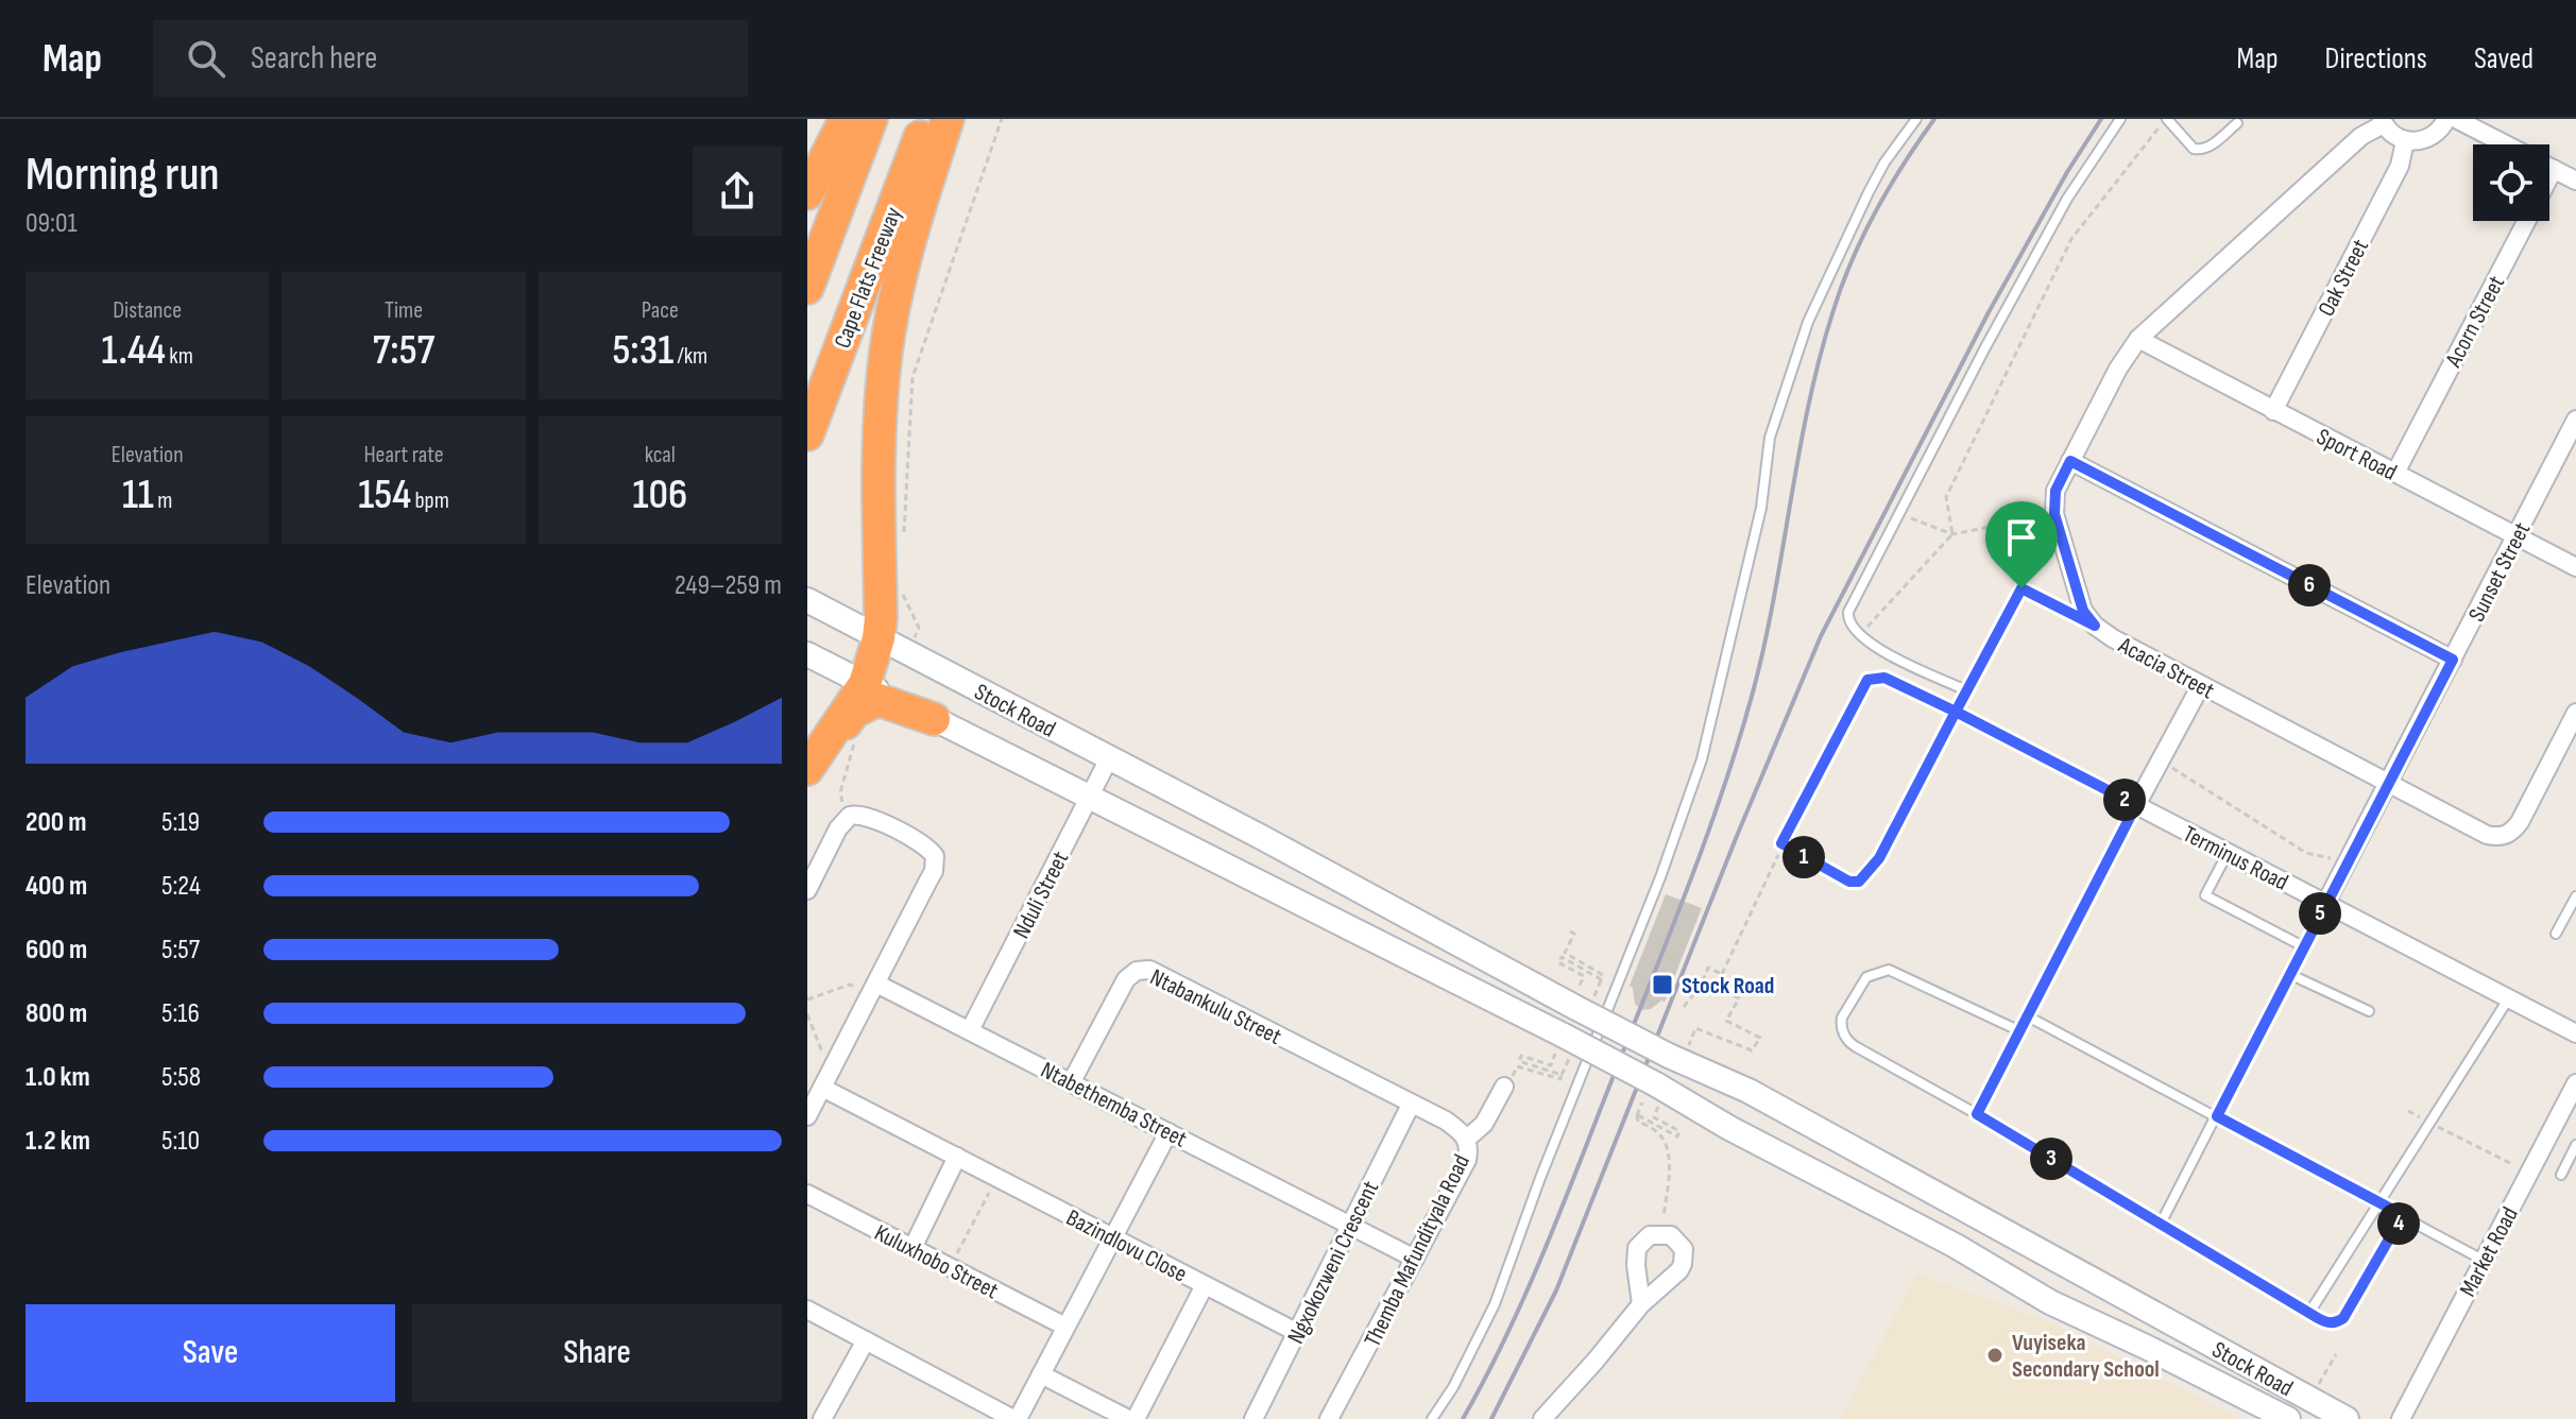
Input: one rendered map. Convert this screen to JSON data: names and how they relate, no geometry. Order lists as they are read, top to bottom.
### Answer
{
  "streets": {
    "highway": ["Cape Flats Freeway"],
    "main road": ["Stock Road"],
    "street": [
      "Oak Street",
      "Acorn Street",
      "Sport Road",
      "Sunset Street",
      "Acacia Street",
      "Terminus Road",
      "Nduli Street",
      "Ntabankulu Street",
      "Ntabethemba Street",
      "Bazindlovu Close",
      "Themba Mafundityala Road",
      "Market Road",
      "Kuluxhobo Street",
      "Ngxokozweni Crescent"
    ]
  },
  "crossings": [
    ["Oak Street", "Sport Road"],
    ["Acorn Street", "Sport Road"],
    ["Sport Road", "Sunset Street"],
    ["Sport Road", "Acacia Street"],
    ["Sunset Street", "Acacia Street"],
    ["Sunset Street", "Terminus Road"],
    ["Stock Road", "Nduli Street"],
    ["Nduli Street", "Ntabethemba Street"],
    ["Ntabankulu Street", "Ntabethemba Street"],
    ["Ntabankulu Street", "Themba Mafundityala Road"],
    ["Ntabankulu Street", "Ngxokozweni Crescent"],
    ["Ntabethemba Street", "Themba Mafundityala Road"],
    ["Ntabethemba Street", "Ngxokozweni Crescent"],
    ["Bazindlovu Close", "Ngxokozweni Crescent"],
    ["Themba Mafundityala Road", "Ngxokozweni Crescent"]
  ],
  "places": {
    "transit": ["Stock Road"],
    "other": ["Vuyiseka Secondary School"]
  },
  "page": {
    "header": "Map",
    "search": "Search here",
    "nav": ["Map", "Directions", "Saved"],
    "heading": ["Morning run", "09:01"],
    "stats": [
      ["Distance", "1.44 km"],
      ["Time", "7:57"],
      ["Pace", "5:31 /km"],
      ["Elevation", "11 m"],
      ["Heart rate", "154 bpm"],
      ["kcal", "106"]
    ],
    "chart": ["Elevation", "249–259 m"],
    "pins": [
      "6",
      "2",
      "1",
      "5",
      "3",
      "4"
    ],
    "list": [
      {
        "name": "200 m",
        "note": "5:19"
      },
      {
        "name": "400 m",
        "note": "5:24"
      },
      {
        "name": "600 m",
        "note": "5:57"
      },
      {
        "name": "800 m",
        "note": "5:16"
      },
      {
        "name": "1.0 km",
        "note": "5:58"
      },
      {
        "name": "1.2 km",
        "note": "5:10"
      }
    ],
    "buttons": ["Save", "Share"]
  }
}
